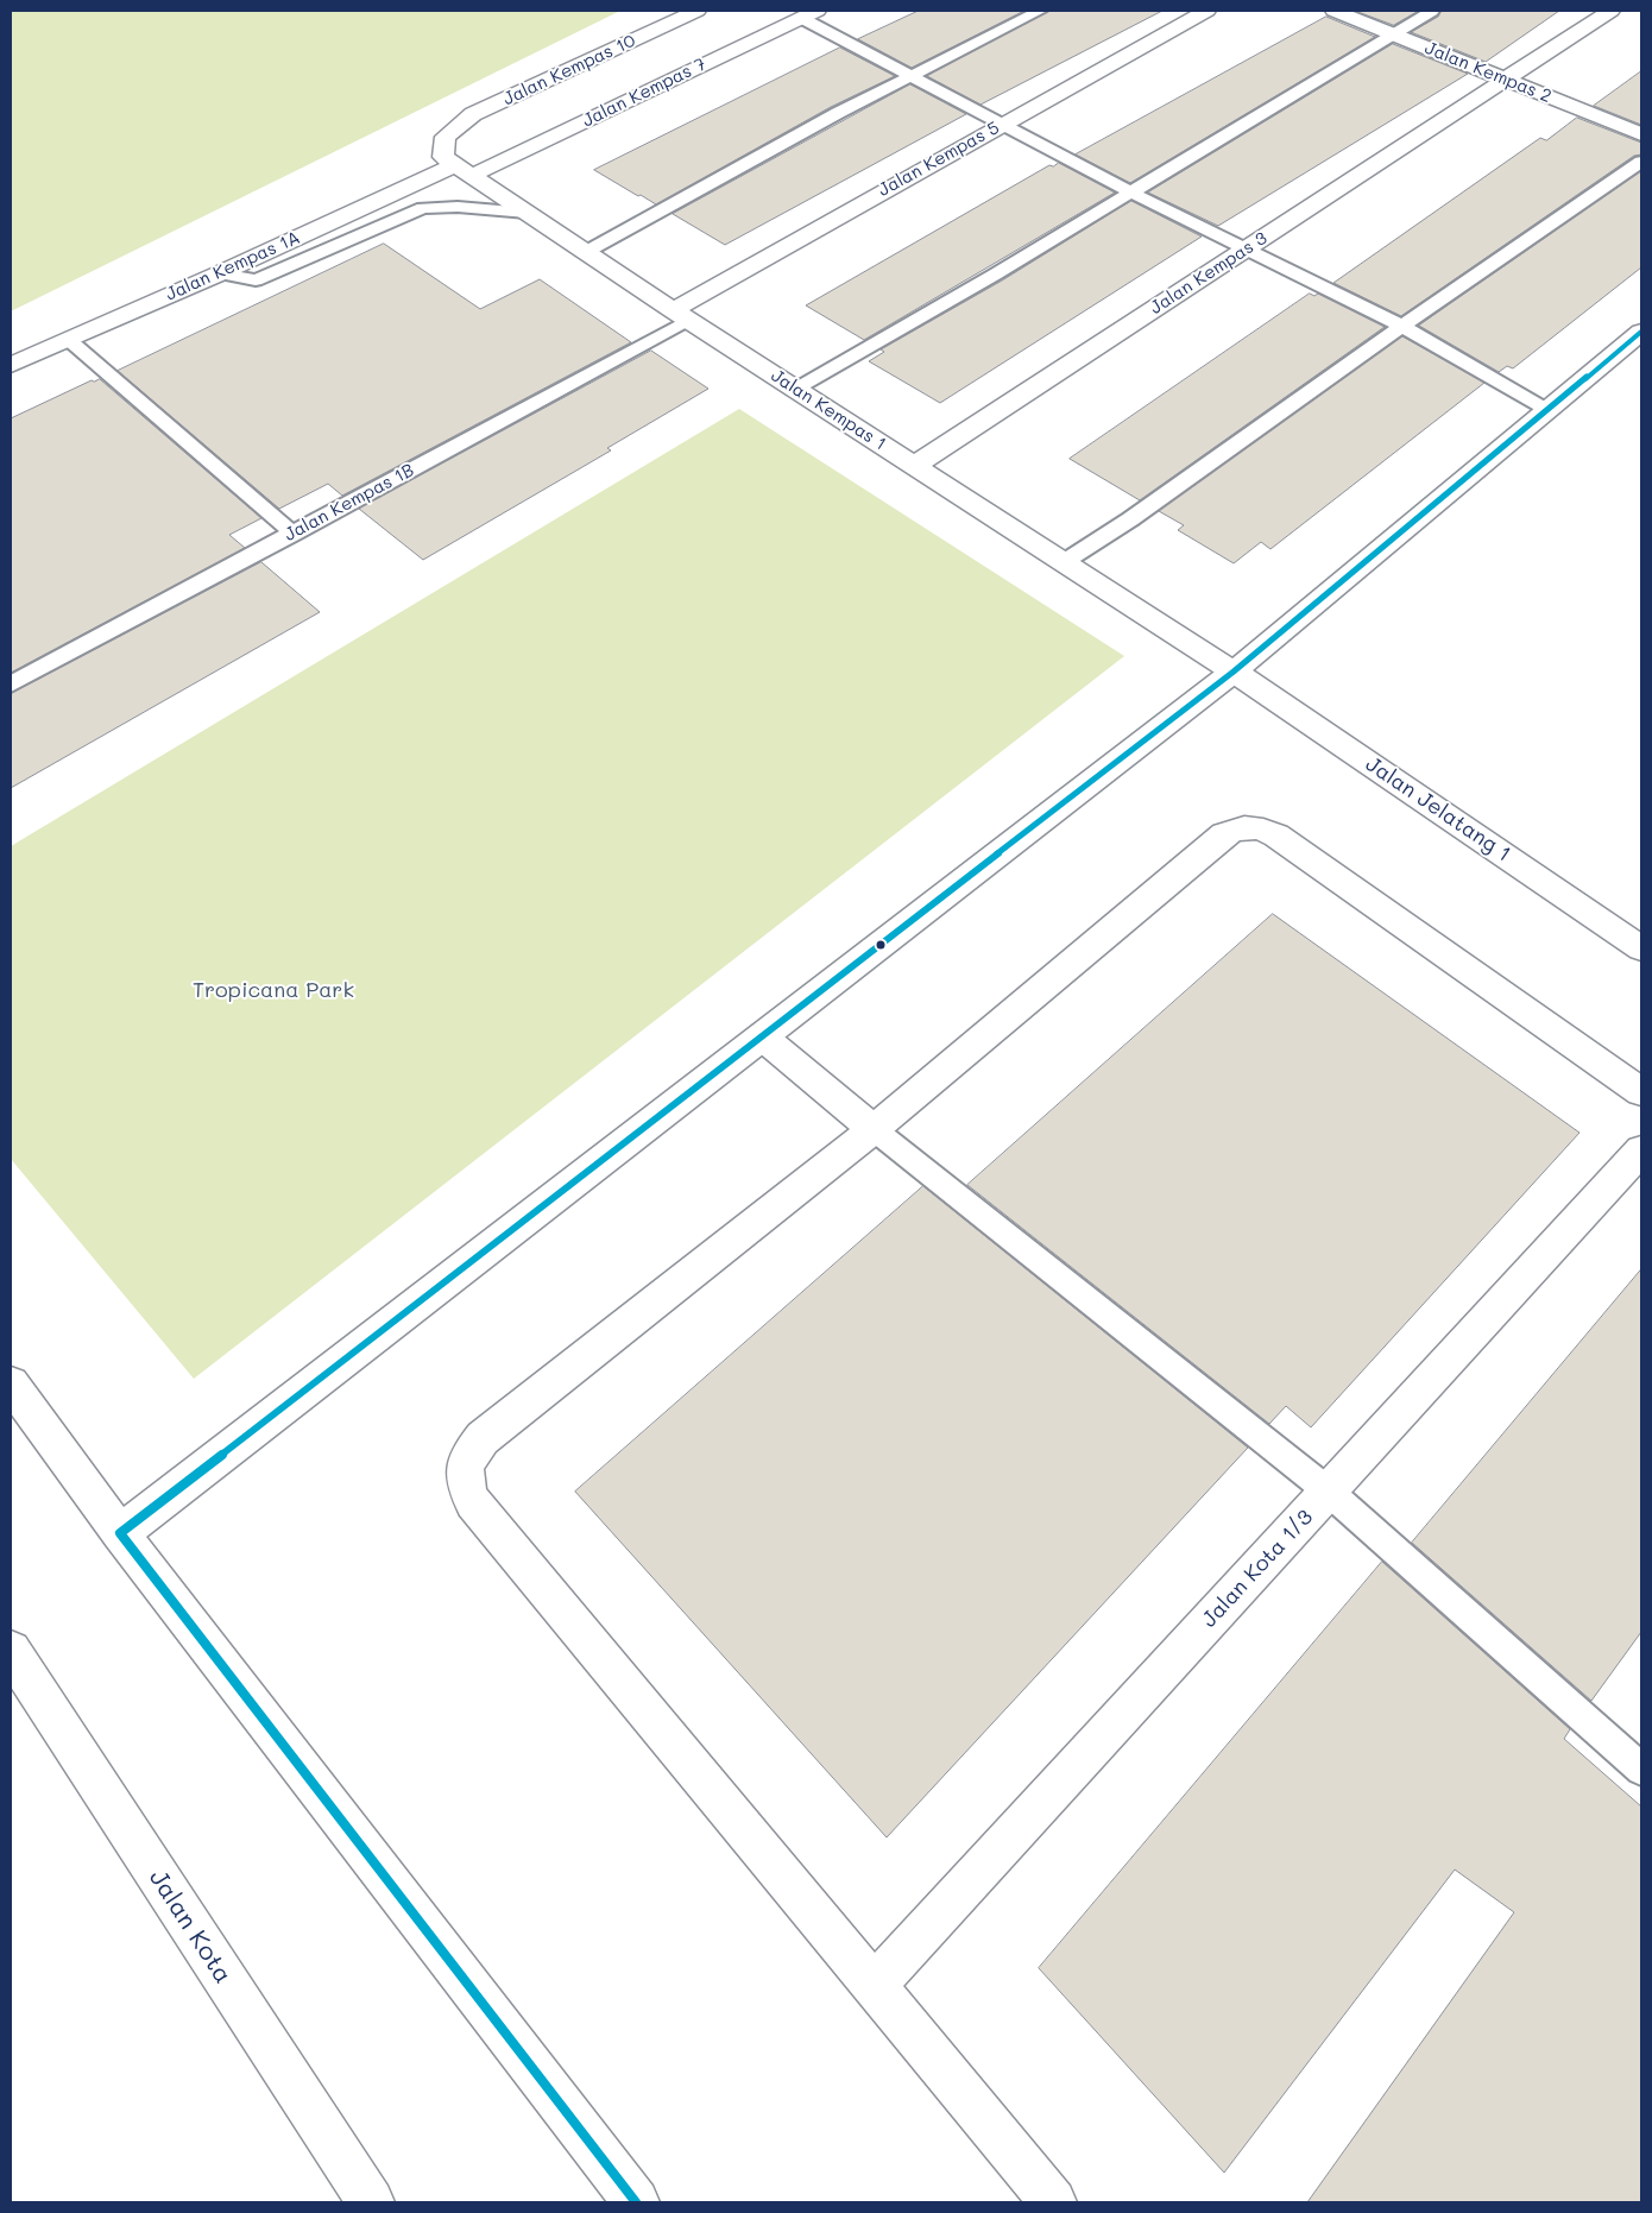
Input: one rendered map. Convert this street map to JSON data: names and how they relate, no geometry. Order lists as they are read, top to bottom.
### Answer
{
  "streets": {
    "street": [
      "Jalan Kempas 10",
      "Jalan Kempas 2",
      "Jalan Kempas 7",
      "Jalan Kempas 5",
      "Jalan Kempas 1A",
      "Jalan Kempas 3",
      "Jalan Kempas 1",
      "Jalan Jelatang 1",
      "Jalan Kota 1/3",
      "Jalan Kota"
    ],
    "lane": ["Jalan Kempas 1B"]
  },
  "crossings": [
    ["Jalan Kempas 10", "Jalan Kempas 7"],
    ["Jalan Kempas 10", "Jalan Kempas 1A"],
    ["Jalan Kempas 10", "Jalan Kempas 1"],
    ["Jalan Kempas 2", "Jalan Kempas 3"],
    ["Jalan Kempas 7", "Jalan Kempas 1A"],
    ["Jalan Kempas 7", "Jalan Kempas 1"],
    ["Jalan Kempas 5", "Jalan Kempas 1"],
    ["Jalan Kempas 5", "Jalan Kempas 1B"],
    ["Jalan Kempas 1A", "Jalan Kempas 1"],
    ["Jalan Kempas 3", "Jalan Kempas 1"],
    ["Jalan Kempas 1", "Jalan Kempas 1B"],
    ["Jalan Kempas 1", "Jalan Jelatang 1"]
  ],
  "parks": ["Tropicana Park"]
}
